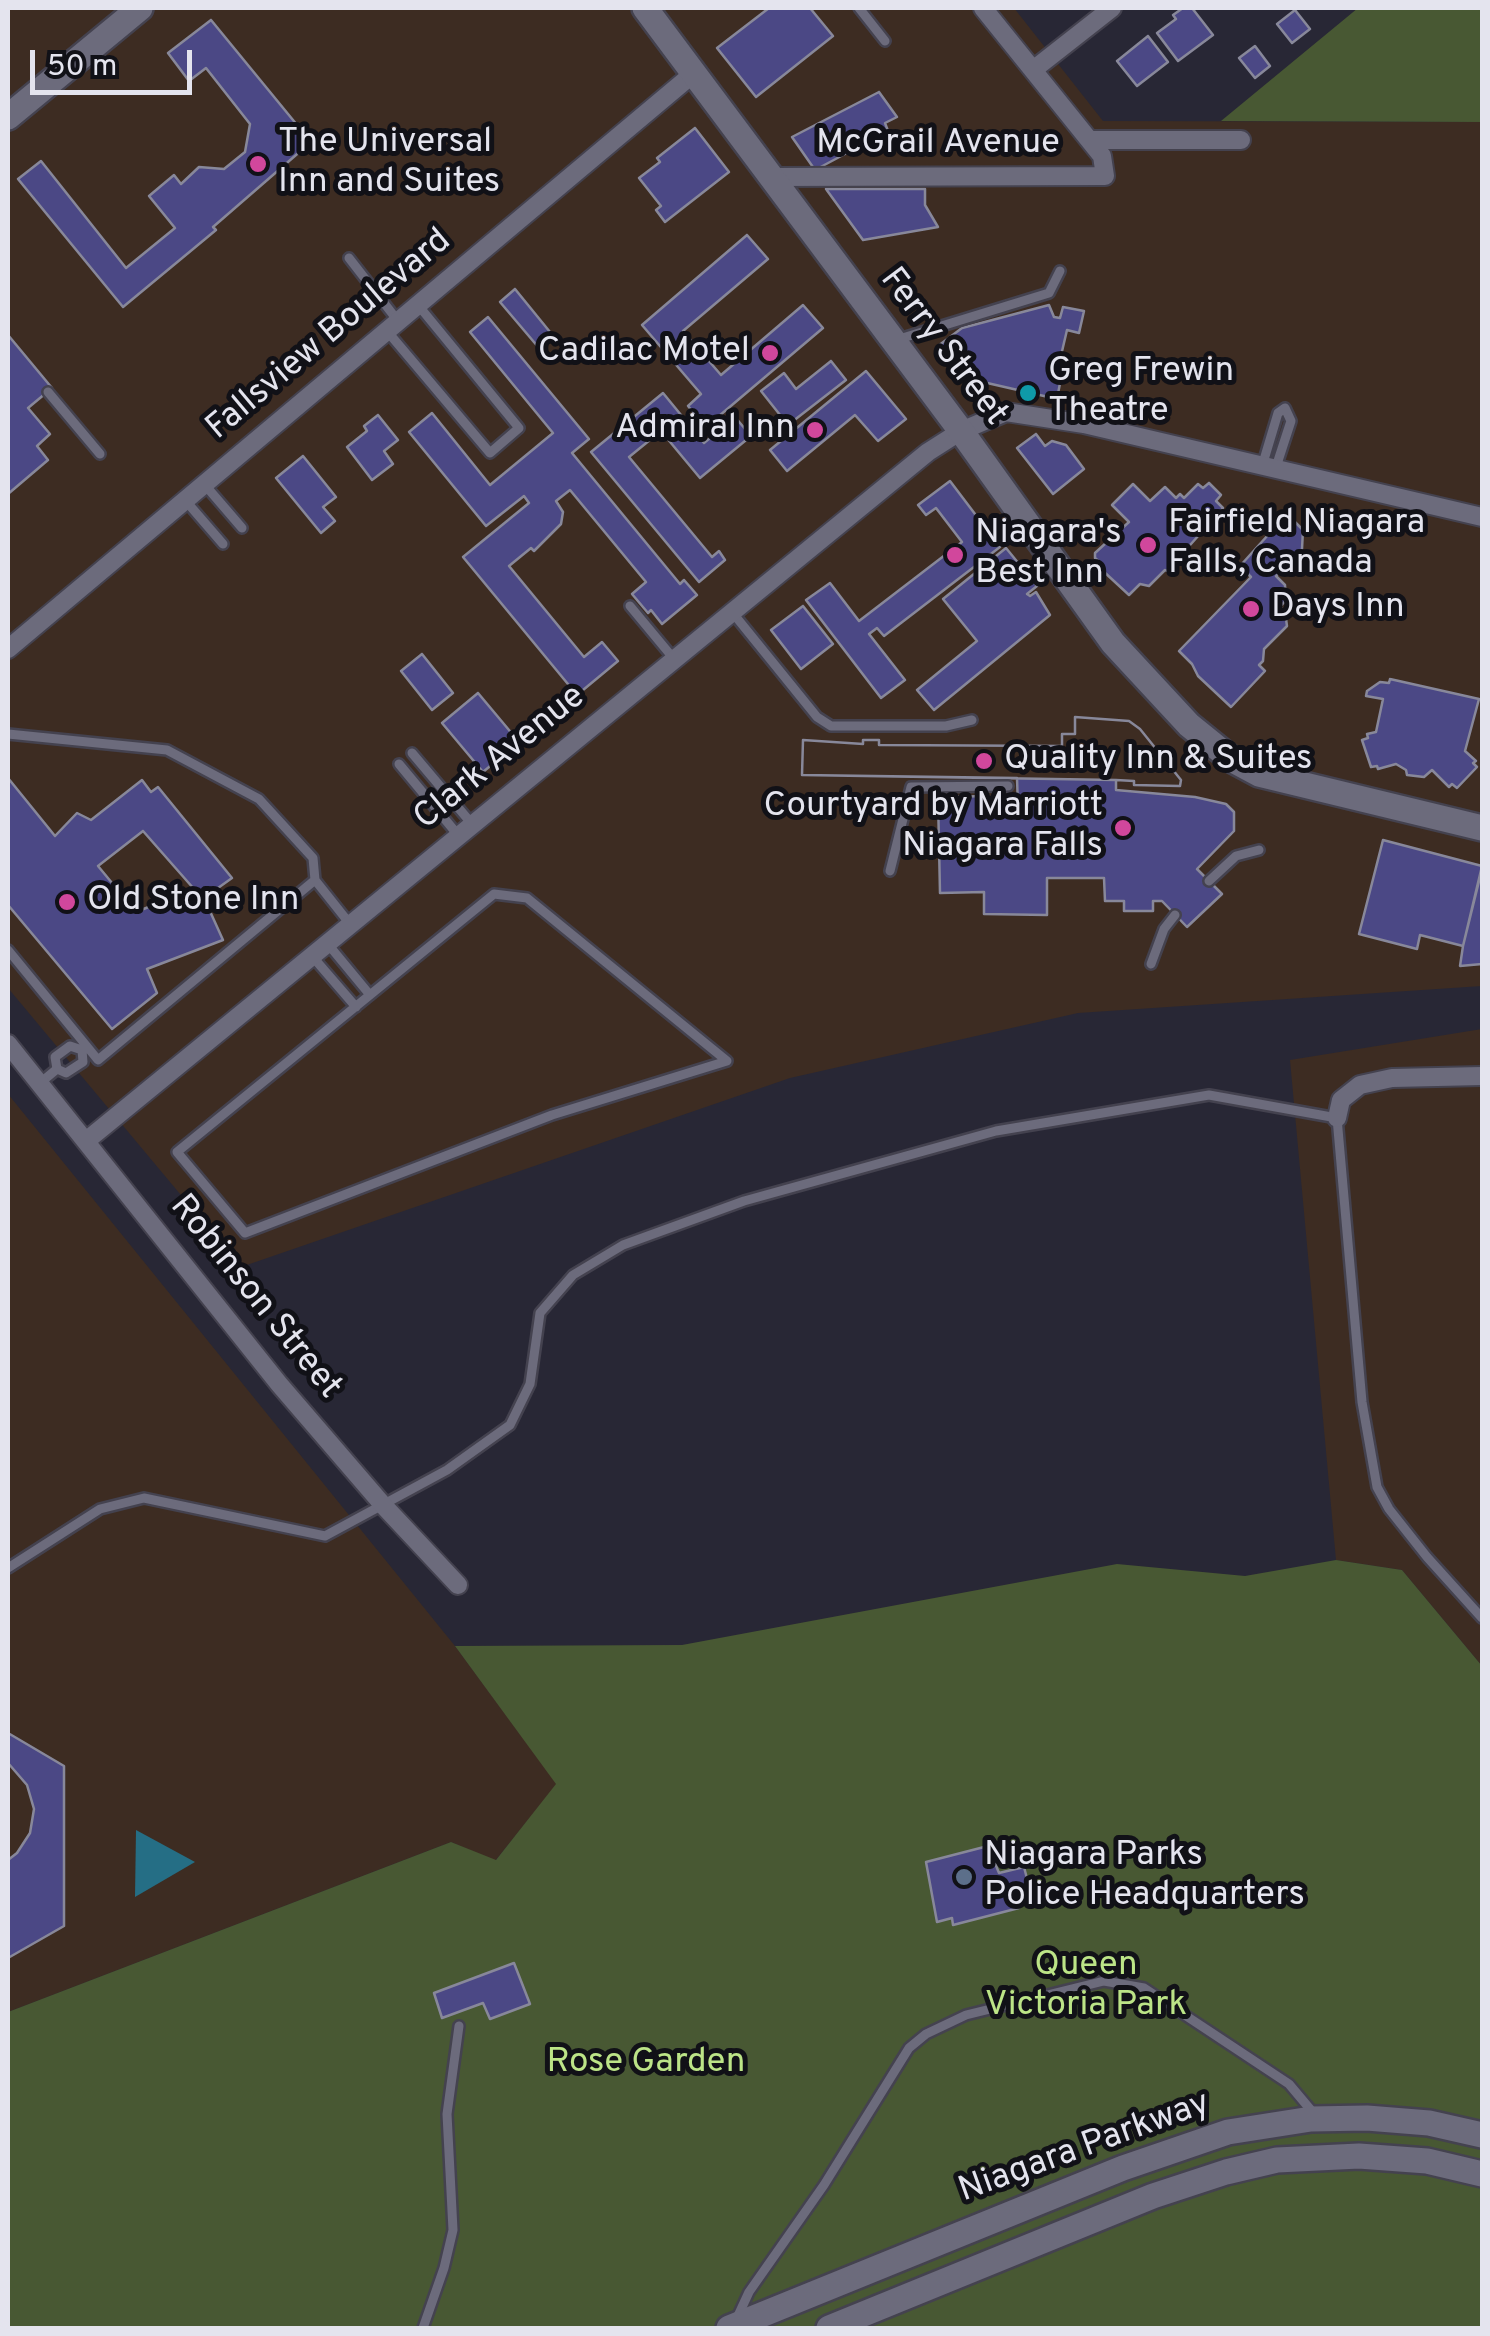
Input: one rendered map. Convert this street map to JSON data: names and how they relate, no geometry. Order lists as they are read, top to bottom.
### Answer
{
  "streets": {
    "main road": ["Ferry Street", "Niagara Parkway"],
    "street": [
      "McGrail Avenue",
      "Fallsview Boulevard",
      "Clark Avenue",
      "Robinson Street"
    ]
  },
  "crossings": [
    ["McGrail Avenue", "Ferry Street"],
    ["Fallsview Boulevard", "Ferry Street"],
    ["Ferry Street", "Clark Avenue"],
    ["Clark Avenue", "Robinson Street"]
  ],
  "parks": ["Queen Victoria Park", "Rose Garden"],
  "places": [
    "The Universal Inn and Suites",
    "Cadilac Motel",
    "Greg Frewin Theatre",
    "Admiral Inn",
    "Fairfield Niagara Falls, Canada",
    "Niagara's Best Inn",
    "Days Inn",
    "Quality Inn & Suites",
    "Courtyard by Marriott Niagara Falls",
    "Old Stone Inn",
    "Niagara Parks Police Headquarters"
  ],
  "scale_bar": "50 m"
}
